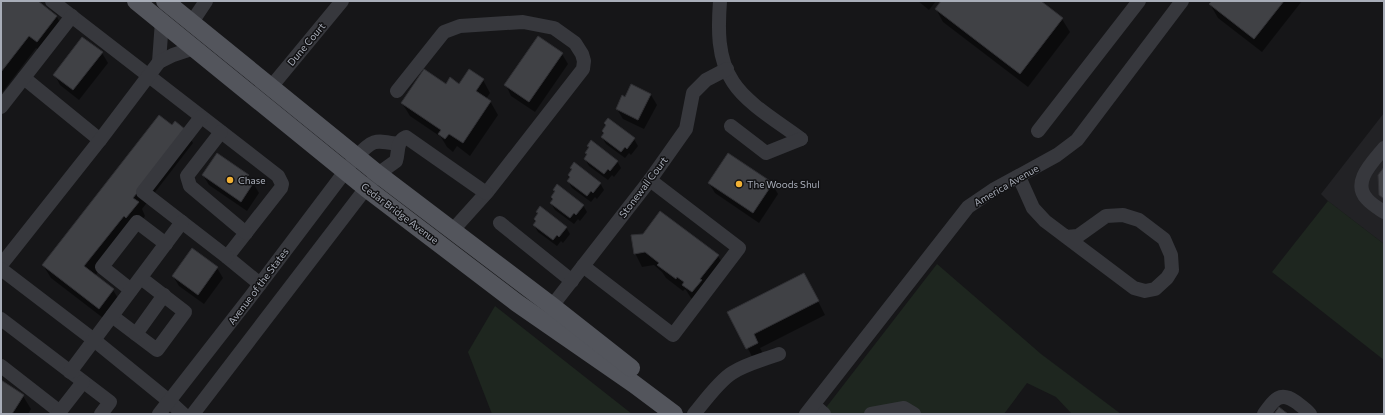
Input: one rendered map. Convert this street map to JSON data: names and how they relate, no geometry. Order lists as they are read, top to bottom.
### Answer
{
  "streets": {
    "main road": ["Cedar Bridge Avenue"],
    "street": [
      "Dune Court",
      "America Avenue",
      "Stonewall Court",
      "Avenue of the States"
    ]
  },
  "crossings": [
    ["Cedar Bridge Avenue", "Avenue of the States"]
  ],
  "places": ["Chase", "The Woods Shul"]
}
